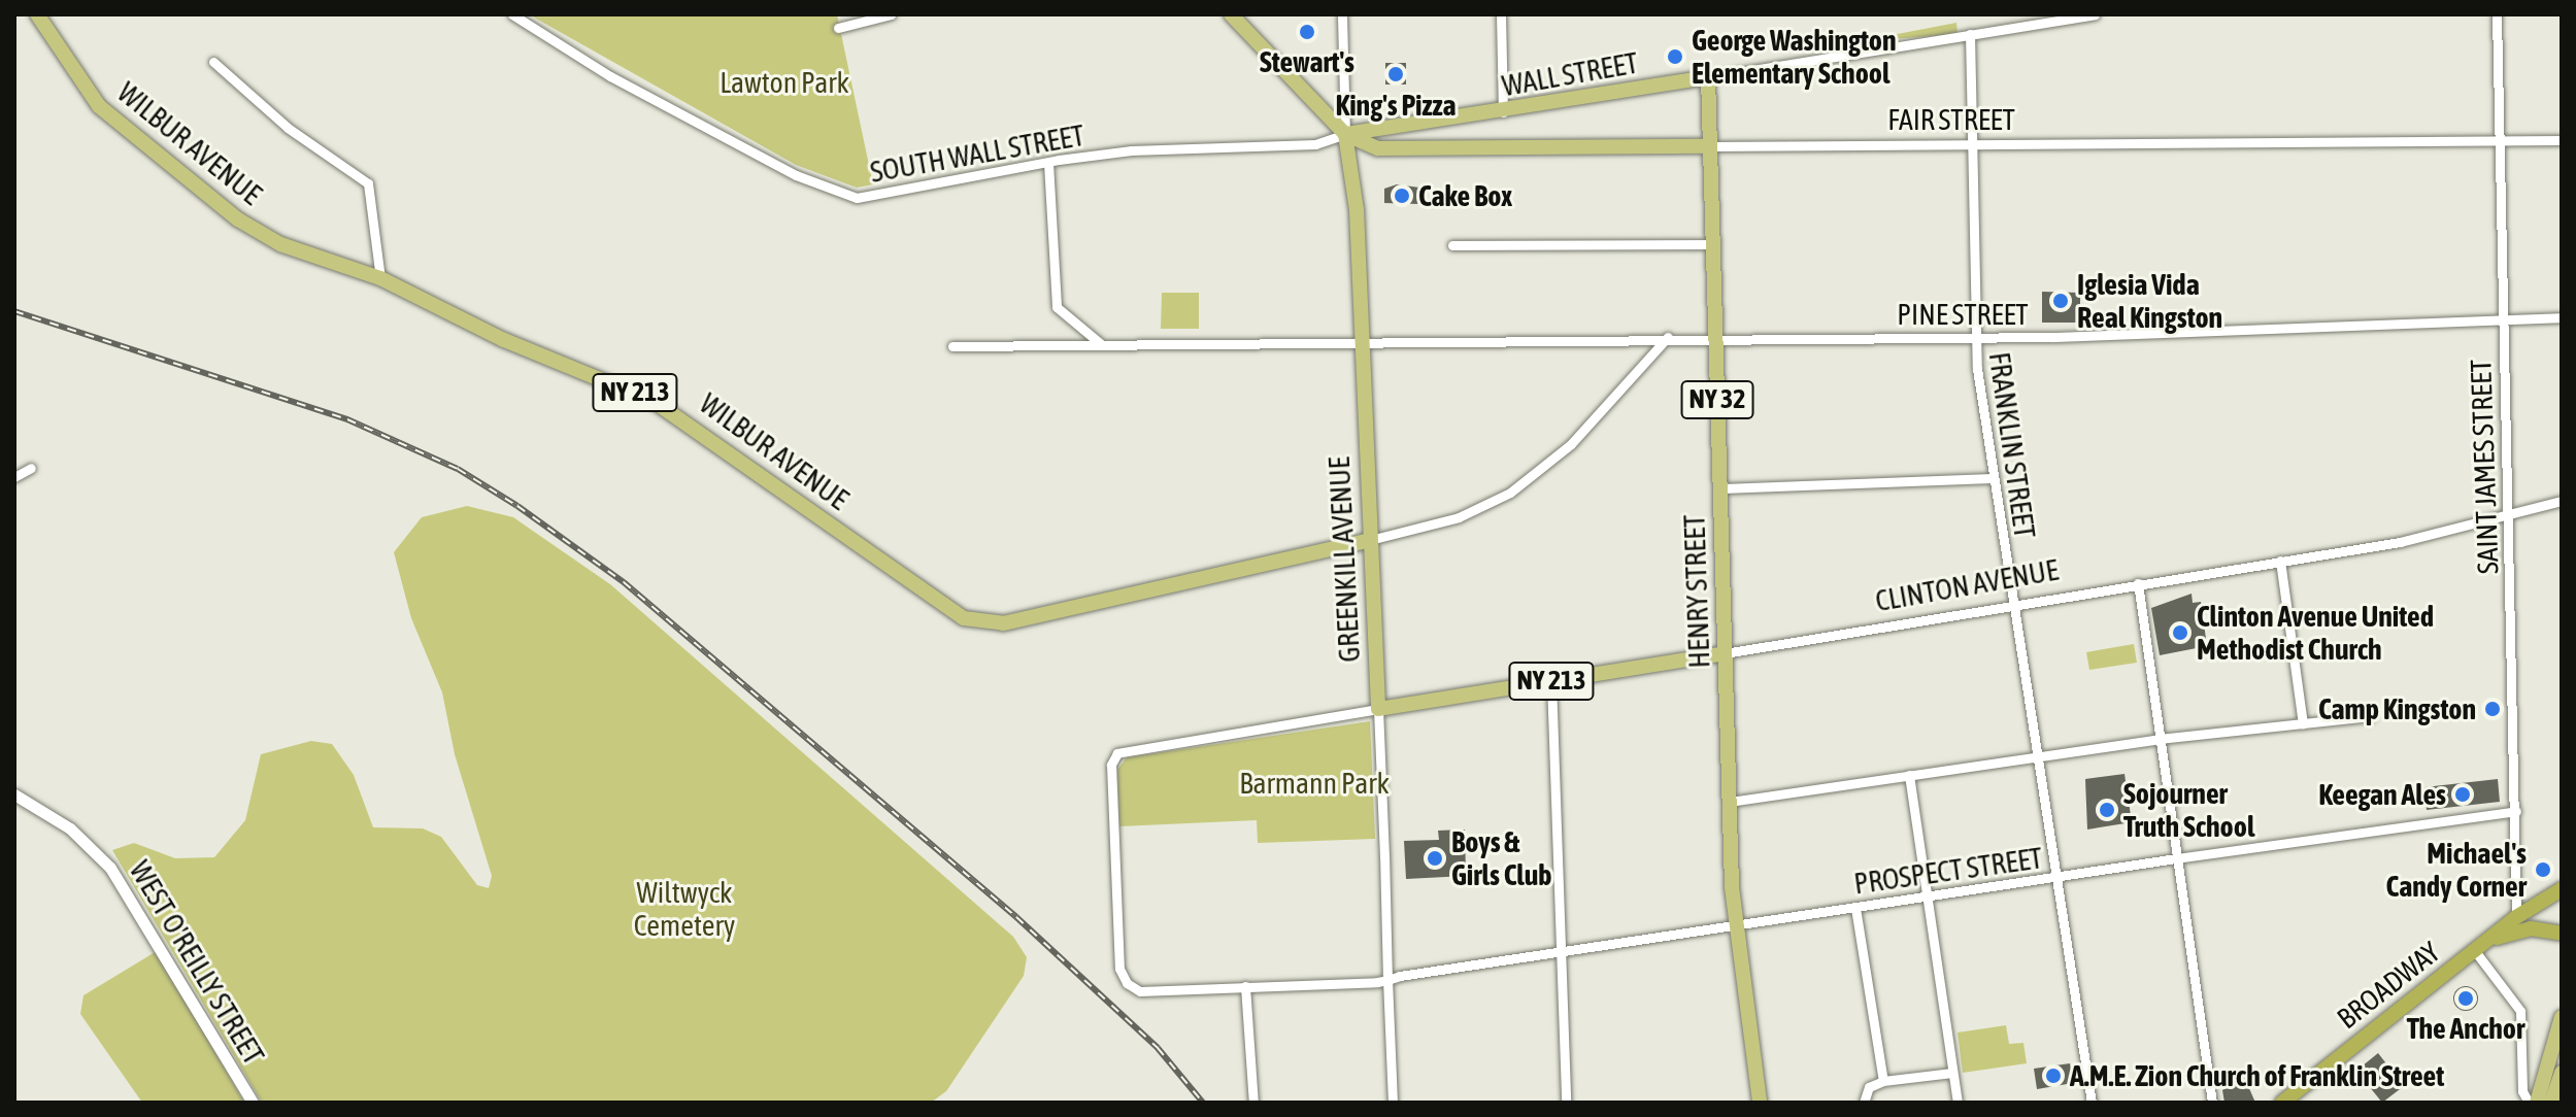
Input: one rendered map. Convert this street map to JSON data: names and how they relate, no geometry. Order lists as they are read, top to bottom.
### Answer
{
  "streets": {
    "highway": ["BROADWAY"],
    "main road": [
      "WALL STREET",
      "FAIR STREET",
      "WILBUR AVENUE",
      "NY 213",
      "NY 32",
      "GREENKILL AVENUE",
      "CLINTON AVENUE",
      "HENRY STREET"
    ],
    "street": [
      "SOUTH WALL STREET",
      "PINE STREET",
      "FRANKLIN STREET",
      "SAINT JAMES STREET",
      "PROSPECT STREET",
      "WEST O'REILLY STREET"
    ]
  },
  "crossings": [
    ["WALL STREET", "FAIR STREET"],
    ["WALL STREET", "SOUTH WALL STREET"],
    ["WALL STREET", "FRANKLIN STREET"],
    ["WALL STREET", "GREENKILL AVENUE"],
    ["WALL STREET", "HENRY STREET"],
    ["FAIR STREET", "SOUTH WALL STREET"],
    ["FAIR STREET", "FRANKLIN STREET"],
    ["FAIR STREET", "SAINT JAMES STREET"],
    ["FAIR STREET", "GREENKILL AVENUE"],
    ["FAIR STREET", "HENRY STREET"],
    ["WILBUR AVENUE", "GREENKILL AVENUE"],
    ["SOUTH WALL STREET", "GREENKILL AVENUE"],
    ["PINE STREET", "FRANKLIN STREET"],
    ["PINE STREET", "SAINT JAMES STREET"],
    ["PINE STREET", "GREENKILL AVENUE"],
    ["PINE STREET", "HENRY STREET"],
    ["FRANKLIN STREET", "CLINTON AVENUE"],
    ["FRANKLIN STREET", "PROSPECT STREET"],
    ["SAINT JAMES STREET", "CLINTON AVENUE"],
    ["SAINT JAMES STREET", "PROSPECT STREET"],
    ["SAINT JAMES STREET", "BROADWAY"],
    ["GREENKILL AVENUE", "CLINTON AVENUE"],
    ["GREENKILL AVENUE", "PROSPECT STREET"],
    ["CLINTON AVENUE", "HENRY STREET"],
    ["CLINTON AVENUE", "PROSPECT STREET"],
    ["HENRY STREET", "PROSPECT STREET"]
  ],
  "parks": ["Lawton Park", "Barmann Park", "Wiltwyck Cemetery"],
  "places": [
    "Stewart's",
    "George Washington Elementary School",
    "King's Pizza",
    "Cake Box",
    "Iglesia Vida Real Kingston",
    "Clinton Avenue United Methodist Church",
    "Camp Kingston",
    "Keegan Ales",
    "Sojourner Truth School",
    "Boys & Girls Club",
    "Michael's Candy Corner",
    "The Anchor",
    "A.M.E. Zion Church of Franklin Street"
  ]
}
